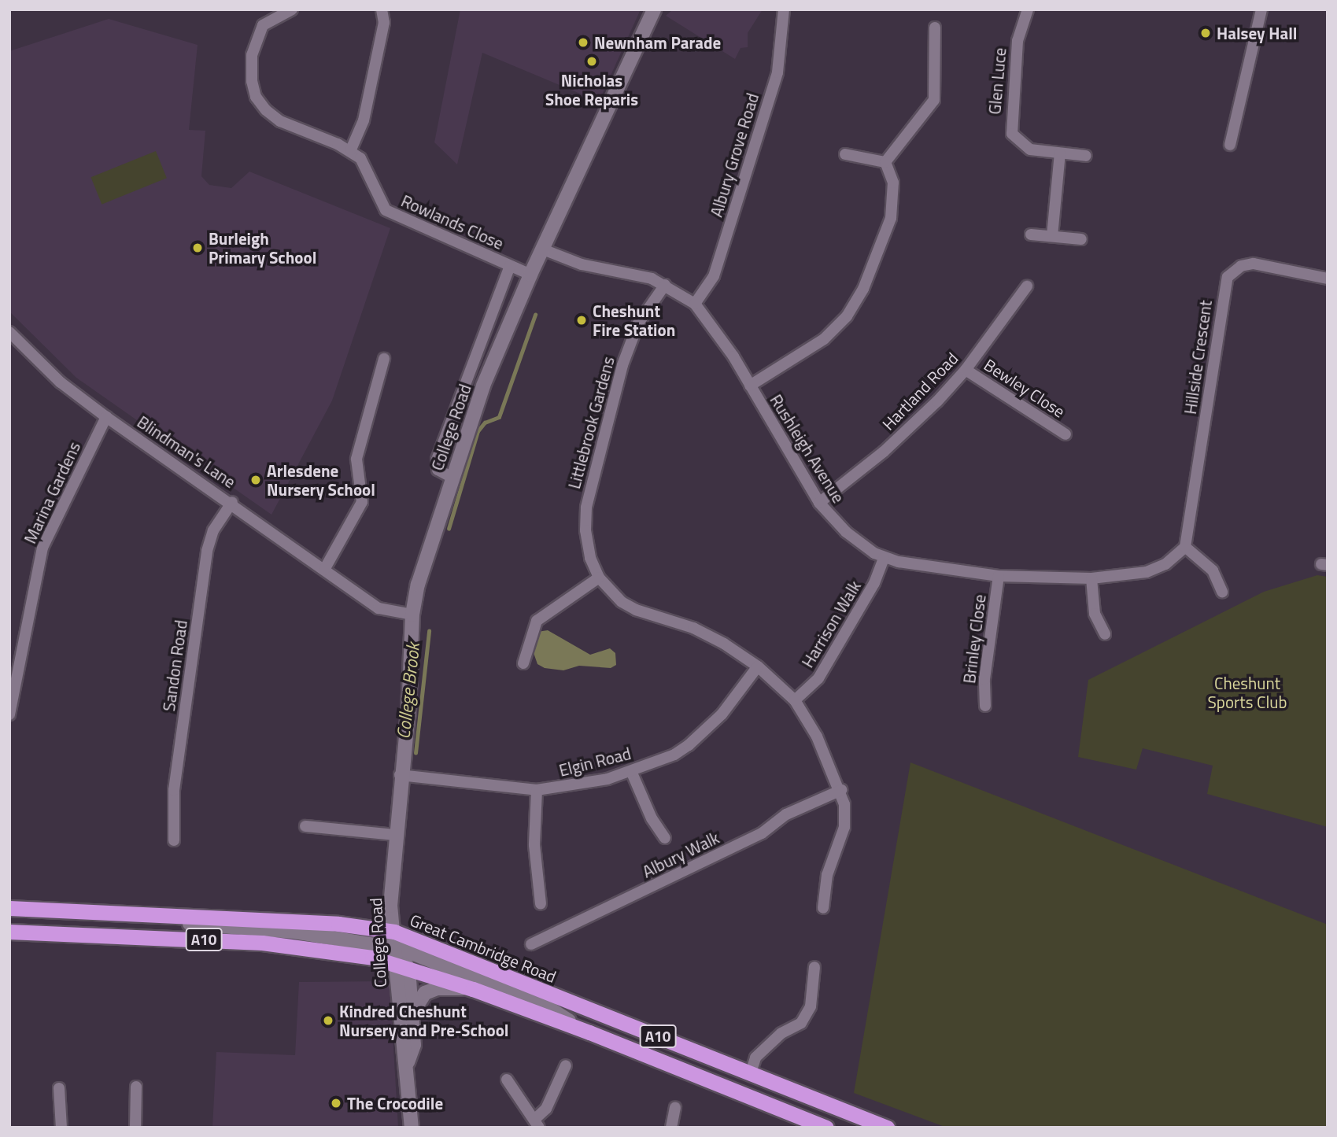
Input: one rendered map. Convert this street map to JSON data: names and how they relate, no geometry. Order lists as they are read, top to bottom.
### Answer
{
  "streets": {
    "highway": ["A10", "Great Cambridge Road"],
    "main road": ["College Road"],
    "street": [
      "Glen Luce",
      "Albury Grove Road",
      "Rowlands Close",
      "Hillside Crescent",
      "Bewley Close",
      "Hartland Road",
      "Littlebrook Gardens",
      "Rushleigh Avenue",
      "Blindman's Lane",
      "Marina Gardens",
      "Harrison Walk",
      "Brinley Close",
      "Sandon Road",
      "Elgin Road",
      "Albury Walk"
    ]
  },
  "crossings": [
    ["Albury Grove Road", "Rushleigh Avenue"],
    ["Rowlands Close", "College Road"],
    ["Hillside Crescent", "Rushleigh Avenue"],
    ["Bewley Close", "Hartland Road"],
    ["Hartland Road", "Rushleigh Avenue"],
    ["Littlebrook Gardens", "Rushleigh Avenue"],
    ["Littlebrook Gardens", "Harrison Walk"],
    ["Littlebrook Gardens", "Elgin Road"],
    ["Littlebrook Gardens", "Albury Walk"],
    ["College Road", "Rushleigh Avenue"],
    ["College Road", "Blindman's Lane"],
    ["College Road", "Elgin Road"],
    ["College Road", "A10"],
    ["College Road", "Great Cambridge Road"],
    ["Rushleigh Avenue", "Harrison Walk"],
    ["Rushleigh Avenue", "Brinley Close"],
    ["Blindman's Lane", "Marina Gardens"],
    ["Blindman's Lane", "Sandon Road"]
  ],
  "water": ["College Brook"],
  "parks": ["Cheshunt Sports Club"],
  "places": [
    "Halsey Hall",
    "Newnham Parade",
    "Nicholas Shoe Reparis",
    "Burleigh Primary School",
    "Cheshunt Fire Station",
    "Arlesdene Nursery School",
    "Kindred Cheshunt Nursery and Pre-School",
    "The Crocodile"
  ]
}
